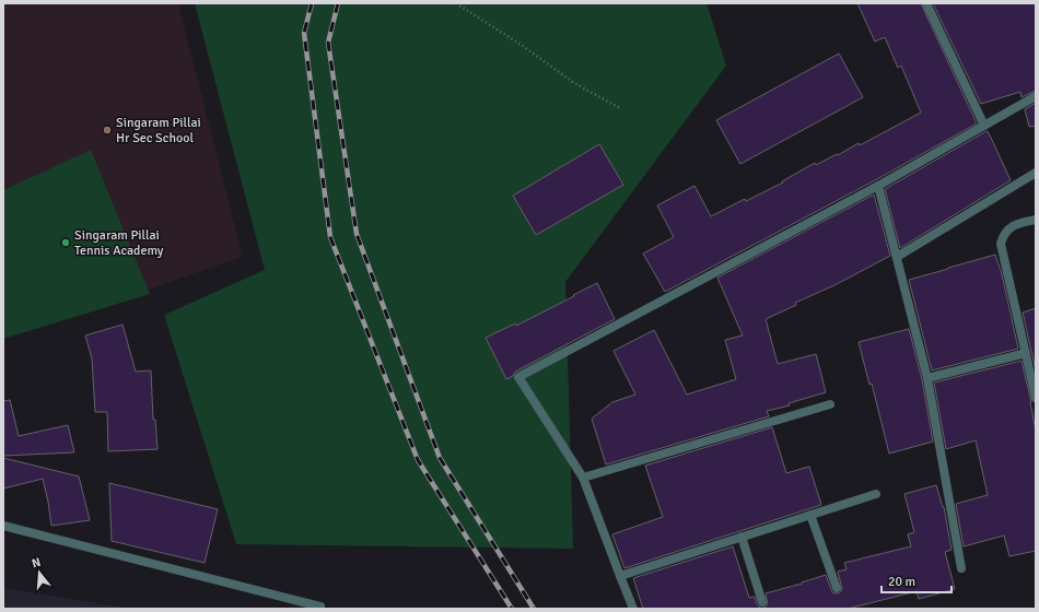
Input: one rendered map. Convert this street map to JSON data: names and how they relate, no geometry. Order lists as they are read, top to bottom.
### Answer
{
  "places": ["Singaram Pillai Hr Sec School", "Singaram Pillai Tennis Academy"],
  "scale_bar": "20 m",
  "north": "top"
}
